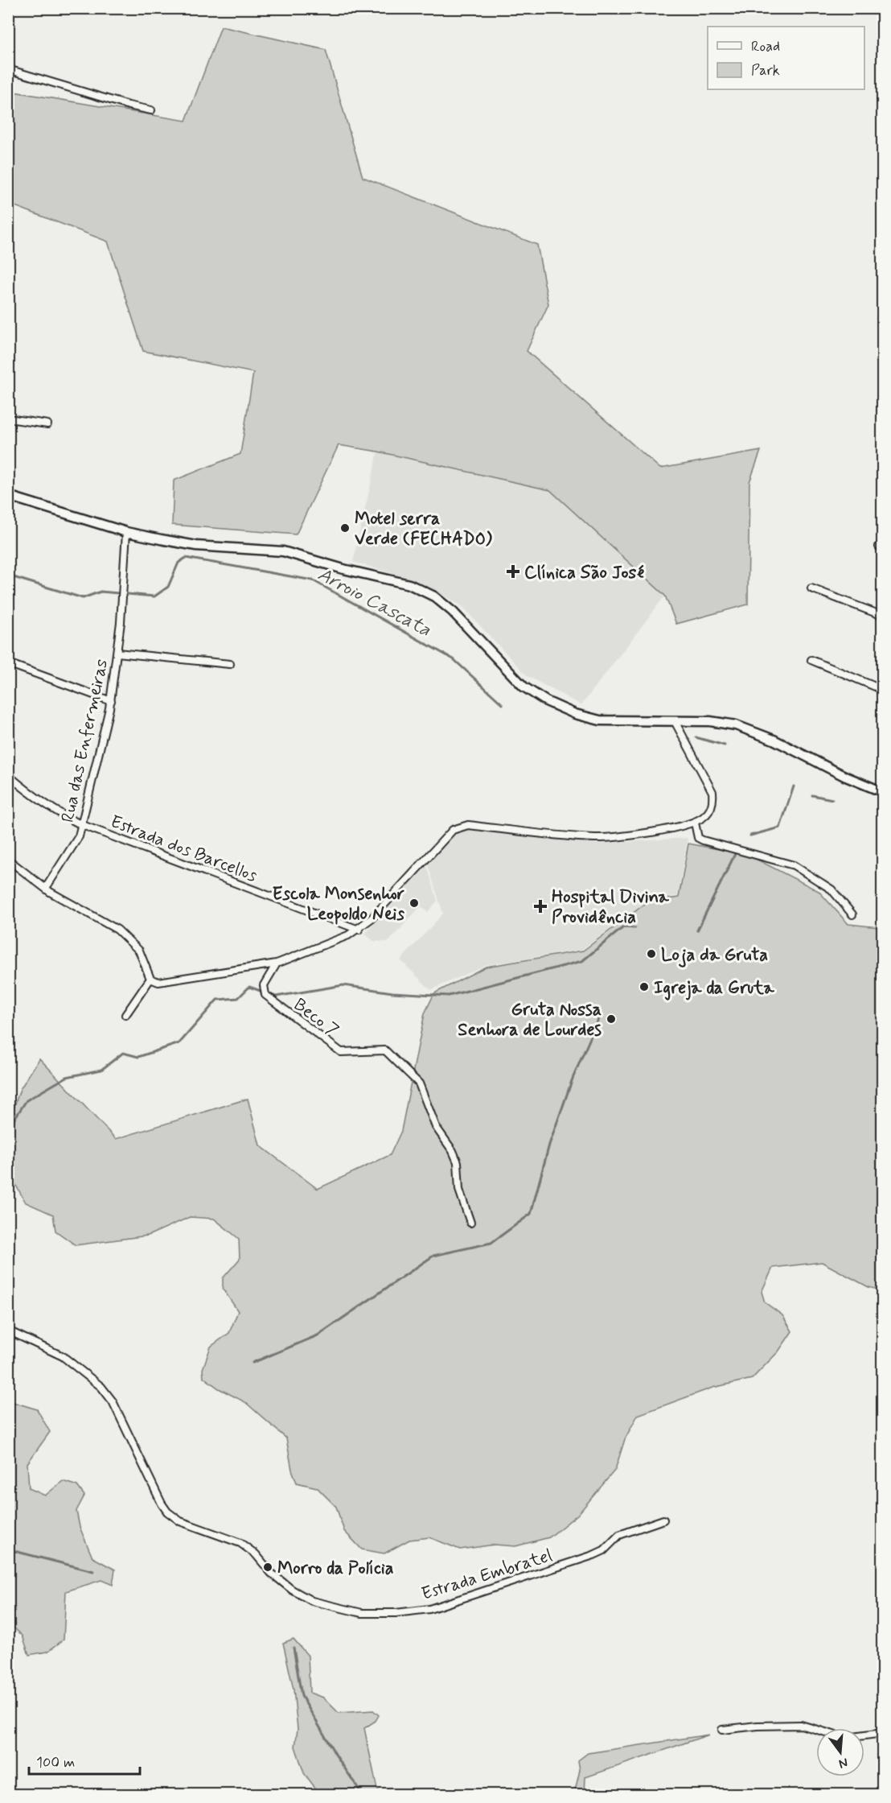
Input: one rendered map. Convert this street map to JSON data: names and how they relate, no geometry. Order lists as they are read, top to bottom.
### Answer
{
  "streets": {
    "street": [
      "Rua das Enfermeiras",
      "Estrada dos Barcellos",
      "Beco 7",
      "Estrada Embratel"
    ]
  },
  "crossings": [
    ["Rua das Enfermeiras", "Estrada dos Barcellos"]
  ],
  "water": ["Arroio Cascata"],
  "places": {
    "other": [
      "Motel serra Verde (FECHADO)",
      "Escola Monsenhor Leopoldo Neis",
      "Loja da Gruta",
      "Igreja da Gruta",
      "Gruta Nossa Senhora de Lourdes",
      "Morro da Polícia"
    ],
    "health": ["Clínica São José", "Hospital Divina Providência"]
  },
  "legend": ["Road", "Park"],
  "scale_bar": "100 m",
  "north": "bottom"
}
